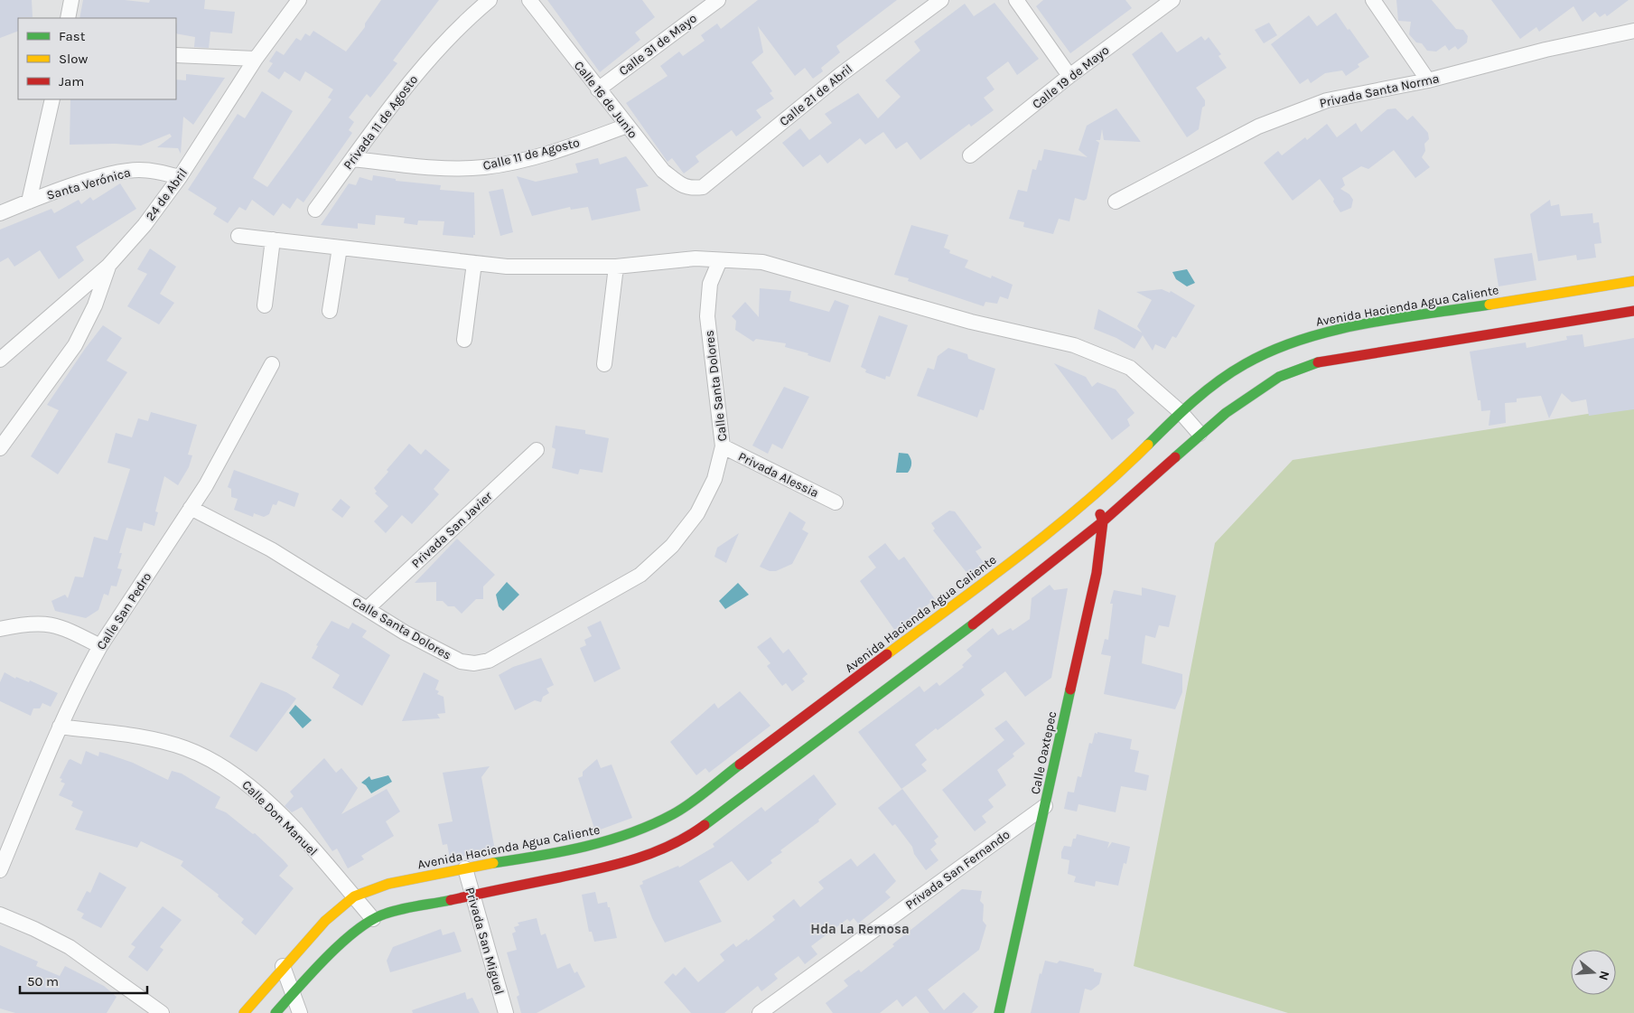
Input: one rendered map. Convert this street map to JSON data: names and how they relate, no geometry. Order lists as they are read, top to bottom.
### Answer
{
  "streets": {
    "main road": ["Avenida Hacienda Agua Caliente", "Calle Oaxtepec"],
    "street": [
      "Calle 31 de Mayo",
      "Calle 19 de Mayo",
      "Privada Santa Norma",
      "Calle 21 de Abril",
      "Calle 16 de Junio",
      "Privada 11 de Agosto",
      "Calle 11 de Agosto",
      "Santa Verónica",
      "24 de Abril",
      "Calle Santa Dolores",
      "Privada Alessia",
      "Privada San Javier",
      "Calle San Pedro",
      "Calle Don Manuel",
      "Privada San Fernando",
      "Privada San Miguel"
    ]
  },
  "crossings": [
    ["Calle 31 de Mayo", "Calle 16 de Junio"],
    ["Calle 21 de Abril", "Calle 16 de Junio"],
    ["Calle 16 de Junio", "Calle 11 de Agosto"],
    ["Privada 11 de Agosto", "Calle 11 de Agosto"],
    ["Santa Verónica", "24 de Abril"],
    ["Avenida Hacienda Agua Caliente", "Calle Don Manuel"],
    ["Avenida Hacienda Agua Caliente", "Privada San Miguel"],
    ["Calle Santa Dolores", "Privada Alessia"],
    ["Calle Santa Dolores", "Privada San Javier"],
    ["Calle Santa Dolores", "Calle San Pedro"],
    ["Calle San Pedro", "Calle Don Manuel"],
    ["Calle Oaxtepec", "Privada San Fernando"]
  ],
  "districts": ["Hda La Remosa"],
  "legend": ["Fast", "Slow", "Jam"],
  "scale_bar": "50 m",
  "north": "right"
}
